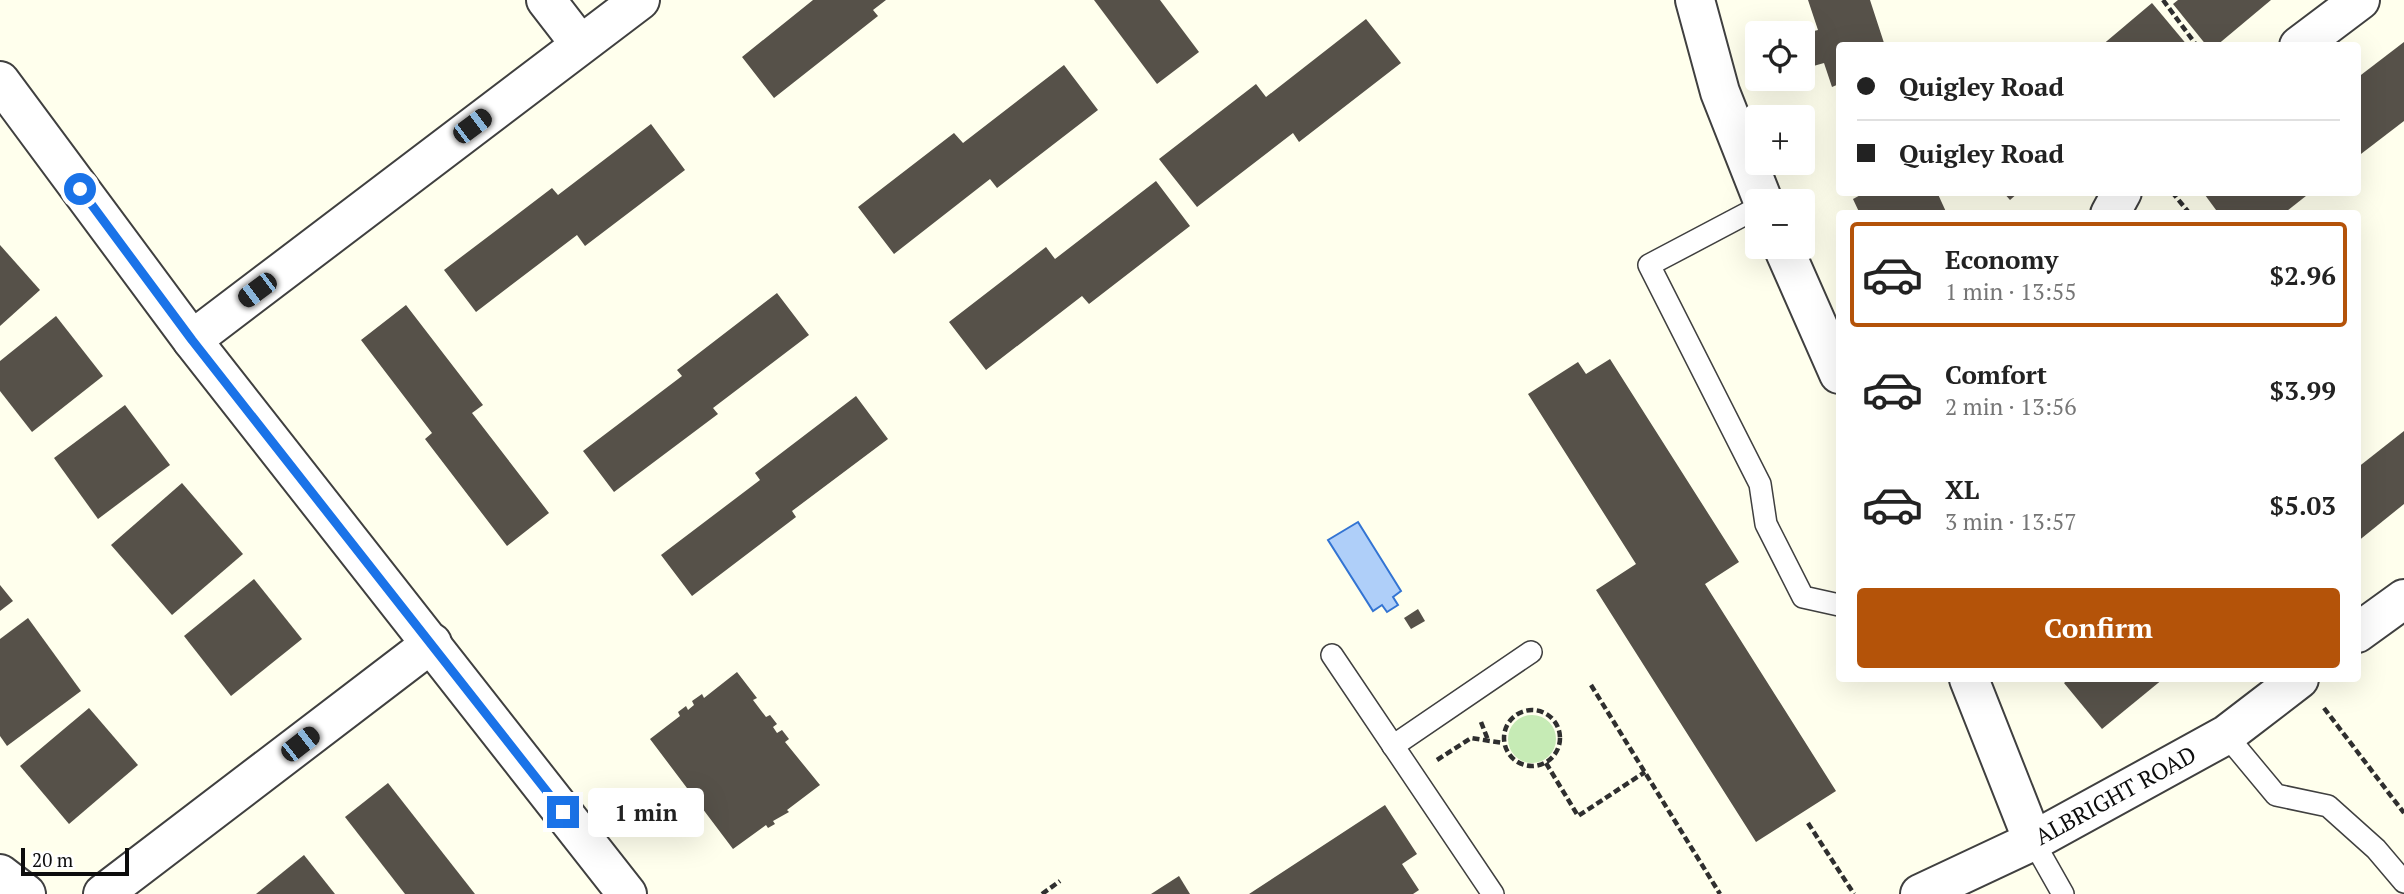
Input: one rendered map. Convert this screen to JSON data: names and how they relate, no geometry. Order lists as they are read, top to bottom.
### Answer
{
  "streets": {
    "street": ["ALBRIGHT ROAD"]
  },
  "scale_bar": "20 m",
  "page": {
    "map_buttons": ["+", "−"],
    "banner": ["Quigley Road", "Quigley Road"],
    "list": [
      {
        "name": "Economy",
        "note": "1 min · 13:55",
        "value": "$2.96"
      },
      {
        "name": "Comfort",
        "note": "2 min · 13:56",
        "value": "$3.99"
      },
      {
        "name": "XL",
        "note": "3 min · 13:57",
        "value": "$5.03"
      }
    ],
    "buttons": "Confirm",
    "bubble": "1 min",
    "scale": "20 m"
  }
}
